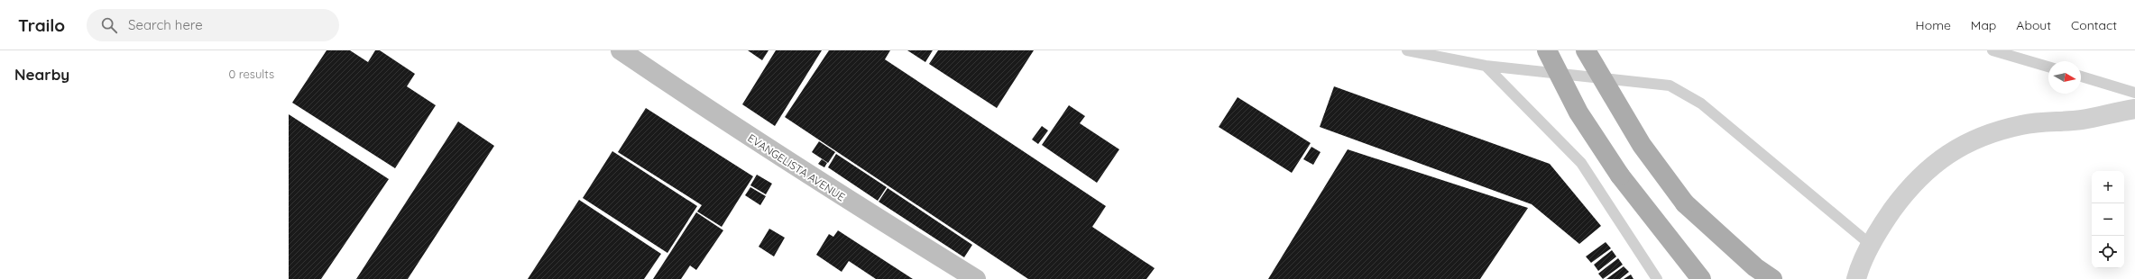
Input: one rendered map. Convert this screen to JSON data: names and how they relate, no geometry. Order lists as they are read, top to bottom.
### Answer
{
  "streets": {
    "street": ["EVANGELISTA AVENUE"]
  },
  "north": "right",
  "page": {
    "header": "Trailo",
    "search": "Search here",
    "nav": [
      "Home",
      "Map",
      "About",
      "Contact"
    ],
    "heading": ["Nearby", "0 results"],
    "map_buttons": ["+", "−"]
  }
}
